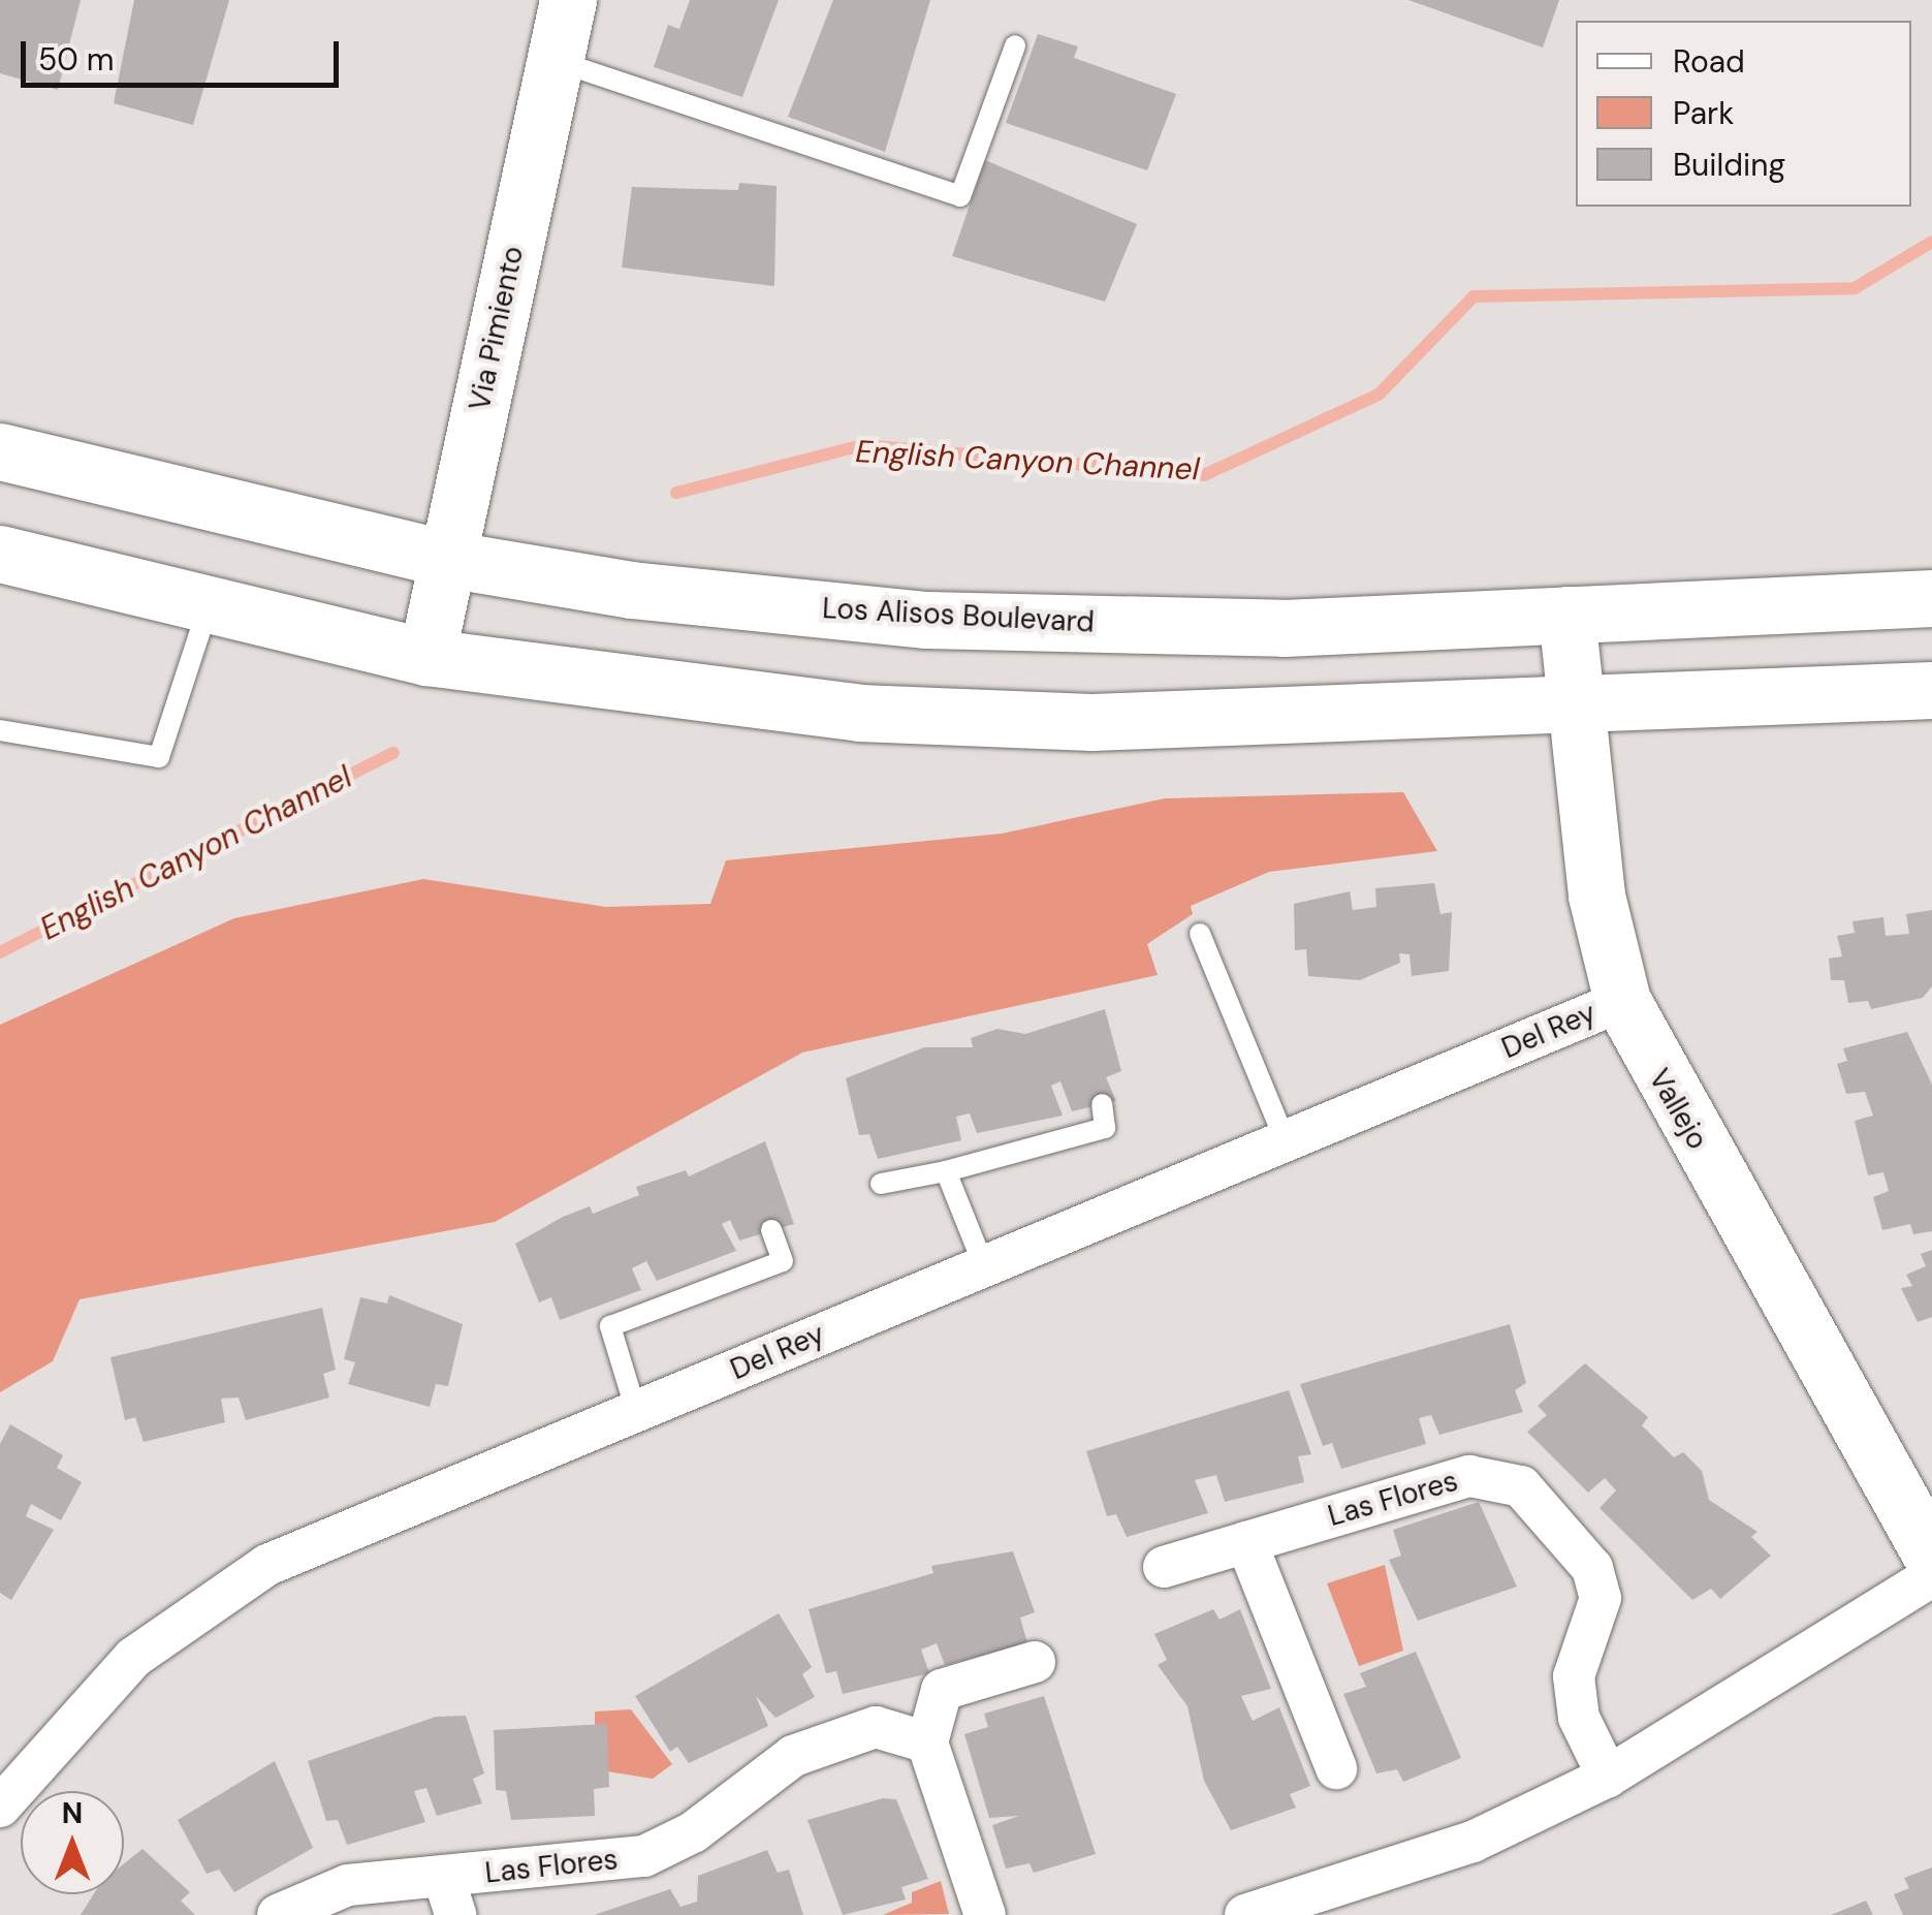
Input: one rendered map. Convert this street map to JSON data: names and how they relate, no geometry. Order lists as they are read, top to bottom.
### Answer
{
  "streets": {
    "main road": ["Via Pimiento", "Los Alisos Boulevard", "Vallejo"],
    "street": ["Del Rey", "Las Flores"]
  },
  "crossings": [
    ["Via Pimiento", "Los Alisos Boulevard"],
    ["Los Alisos Boulevard", "Vallejo"],
    ["Del Rey", "Vallejo"]
  ],
  "water": ["English Canyon Channel"],
  "legend": ["Road", "Park", "Building"],
  "scale_bar": "50 m",
  "north": "top"
}
